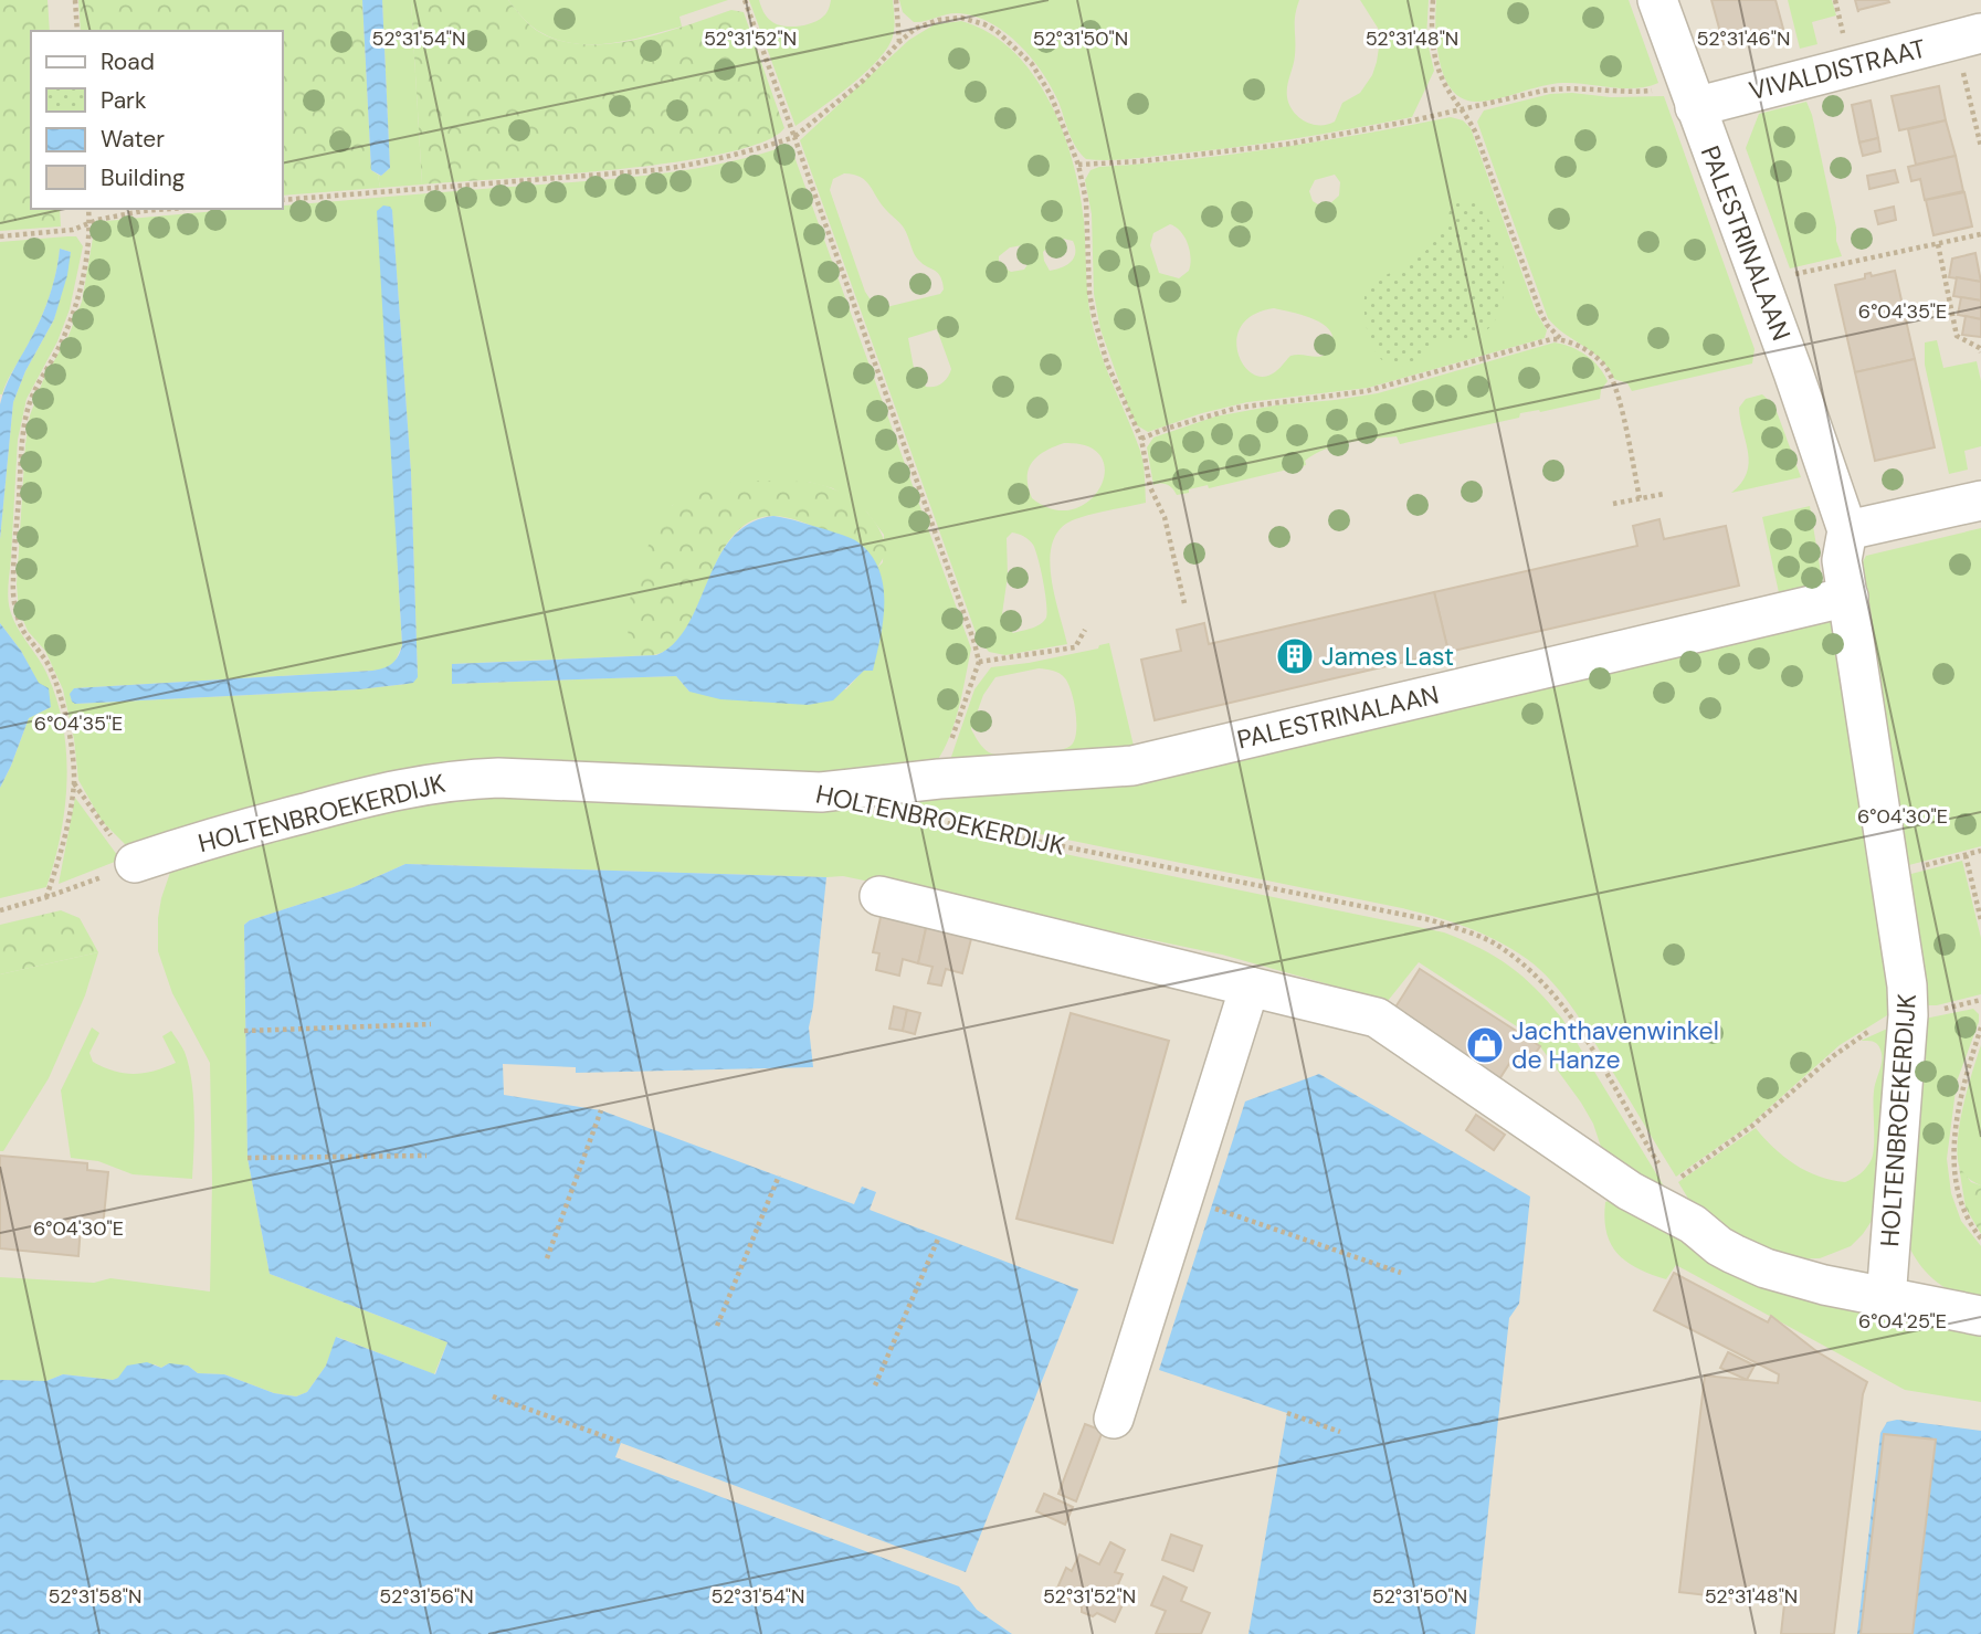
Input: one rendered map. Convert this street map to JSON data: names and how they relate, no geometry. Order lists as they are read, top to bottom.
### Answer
{
  "streets": {
    "street": ["VIVALDISTRAAT", "PALESTRINALAAN", "HOLTENBROEKERDIJK"]
  },
  "crossings": [
    ["VIVALDISTRAAT", "PALESTRINALAAN"],
    ["PALESTRINALAAN", "HOLTENBROEKERDIJK"]
  ],
  "places": {
    "building": ["James Last"],
    "shop": ["Jachthavenwinkel de Hanze"]
  },
  "legend": [
    "Road",
    "Park",
    "Water",
    "Building"
  ],
  "coordinates": [
    "52°31'54\"N",
    "52°31'52\"N",
    "52°31'50\"N",
    "52°31'48\"N",
    "52°31'46\"N",
    "6°04'35\"E",
    "6°04'30\"E",
    "6°04'25\"E",
    "52°31'58\"N",
    "52°31'56\"N"
  ]
}
